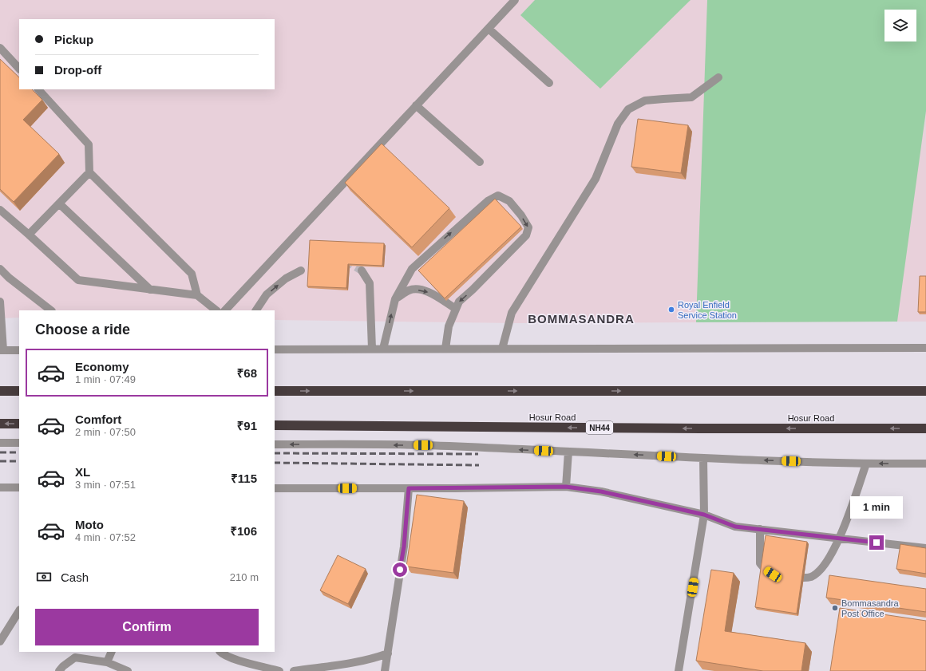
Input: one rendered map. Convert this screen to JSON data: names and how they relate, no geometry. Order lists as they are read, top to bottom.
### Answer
{
  "streets": {
    "highway": ["Hosur Road", "NH44"]
  },
  "districts": ["BOMMASANDRA"],
  "places": ["Royal Enfield Service Station", "Bommasandra Post Office"],
  "page": {
    "banner": ["Pickup", "Drop-off"],
    "heading": "Choose a ride",
    "list": [
      {
        "name": "Economy",
        "note": "1 min · 07:49",
        "value": "₹68"
      },
      {
        "name": "Comfort",
        "note": "2 min · 07:50",
        "value": "₹91"
      },
      {
        "name": "XL",
        "note": "3 min · 07:51",
        "value": "₹115"
      },
      {
        "name": "Moto",
        "note": "4 min · 07:52",
        "value": "₹106"
      }
    ],
    "bubble": "1 min",
    "pay": ["Cash", "210 m"],
    "buttons": "Confirm"
  }
}
